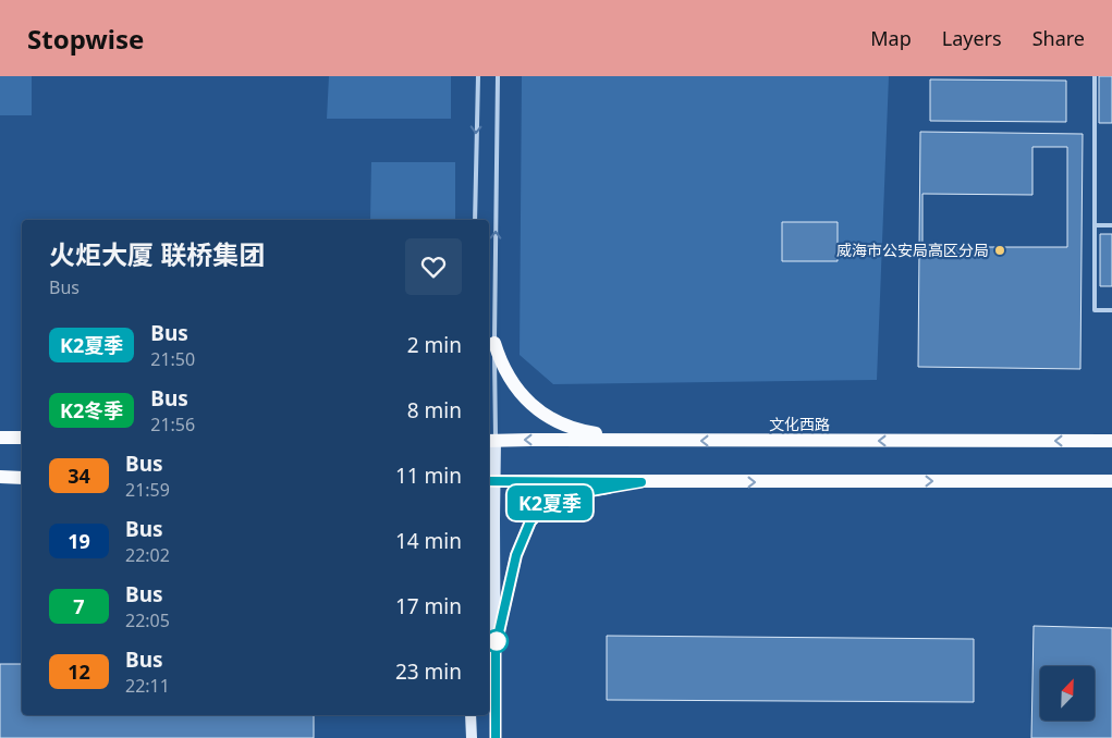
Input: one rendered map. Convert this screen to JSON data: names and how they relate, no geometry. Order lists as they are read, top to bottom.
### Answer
{
  "streets": {
    "main road": ["文化西路"]
  },
  "places": ["威海市公安局高区分局"],
  "lines": ["bus line K2夏季"],
  "north": "top right",
  "page": {
    "header": "Stopwise",
    "nav": ["Map", "Layers", "Share"],
    "on_map": "K2夏季",
    "heading": ["火炬大厦 联桥集团", "Bus"],
    "list": [
      {
        "mark": "K2夏季",
        "name": "Bus",
        "note": "21:50",
        "value": "2 min"
      },
      {
        "mark": "K2冬季",
        "name": "Bus",
        "note": "21:56",
        "value": "8 min"
      },
      {
        "mark": "34",
        "name": "Bus",
        "note": "21:59",
        "value": "11 min"
      },
      {
        "mark": "19",
        "name": "Bus",
        "note": "22:02",
        "value": "14 min"
      },
      {
        "mark": "7",
        "name": "Bus",
        "note": "22:05",
        "value": "17 min"
      },
      {
        "mark": "12",
        "name": "Bus",
        "note": "22:11",
        "value": "23 min"
      }
    ]
  }
}
